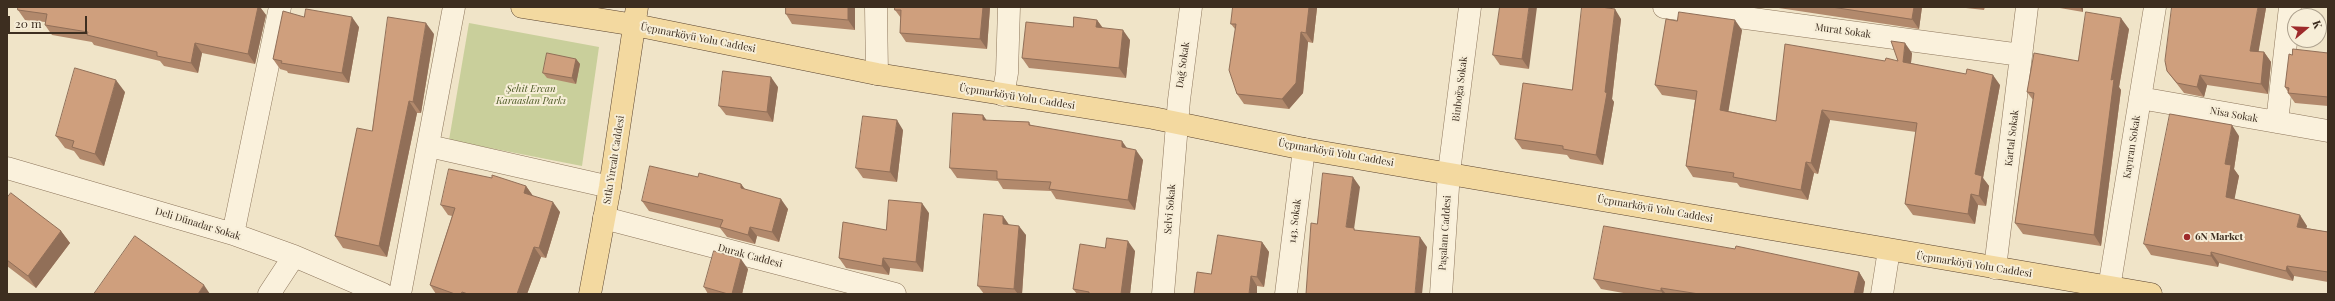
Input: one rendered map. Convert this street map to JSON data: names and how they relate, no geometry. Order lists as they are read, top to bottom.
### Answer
{
  "streets": {
    "main road": ["Üçpınarköyü Yolu Caddesi", "Sıtkı Yırcalı Caddesi"],
    "street": [
      "Murat Sokak",
      "Dağ Sokak",
      "Binboğa Sokak",
      "Nisa Sokak",
      "Kartal Sokak",
      "Kayıran Sokak",
      "Selvi Sokak",
      "143. Sokak",
      "Deli Dünadar Sokak",
      "Paşalanı Caddesi",
      "Durak Caddesi"
    ]
  },
  "crossings": [
    ["Murat Sokak", "Kartal Sokak"],
    ["Üçpınarköyü Yolu Caddesi", "Dağ Sokak"],
    ["Üçpınarköyü Yolu Caddesi", "Binboğa Sokak"],
    ["Üçpınarköyü Yolu Caddesi", "Kartal Sokak"],
    ["Üçpınarköyü Yolu Caddesi", "Kayıran Sokak"],
    ["Üçpınarköyü Yolu Caddesi", "Sıtkı Yırcalı Caddesi"],
    ["Üçpınarköyü Yolu Caddesi", "Selvi Sokak"],
    ["Üçpınarköyü Yolu Caddesi", "143. Sokak"],
    ["Üçpınarköyü Yolu Caddesi", "Paşalanı Caddesi"],
    ["Dağ Sokak", "Selvi Sokak"],
    ["Binboğa Sokak", "Paşalanı Caddesi"],
    ["Nisa Sokak", "Kayıran Sokak"],
    ["Sıtkı Yırcalı Caddesi", "Durak Caddesi"]
  ],
  "parks": ["Şehit Ercan Karaaslan Parkı"],
  "places": ["6N Market"],
  "scale_bar": "20 m",
  "north": "right"
}
